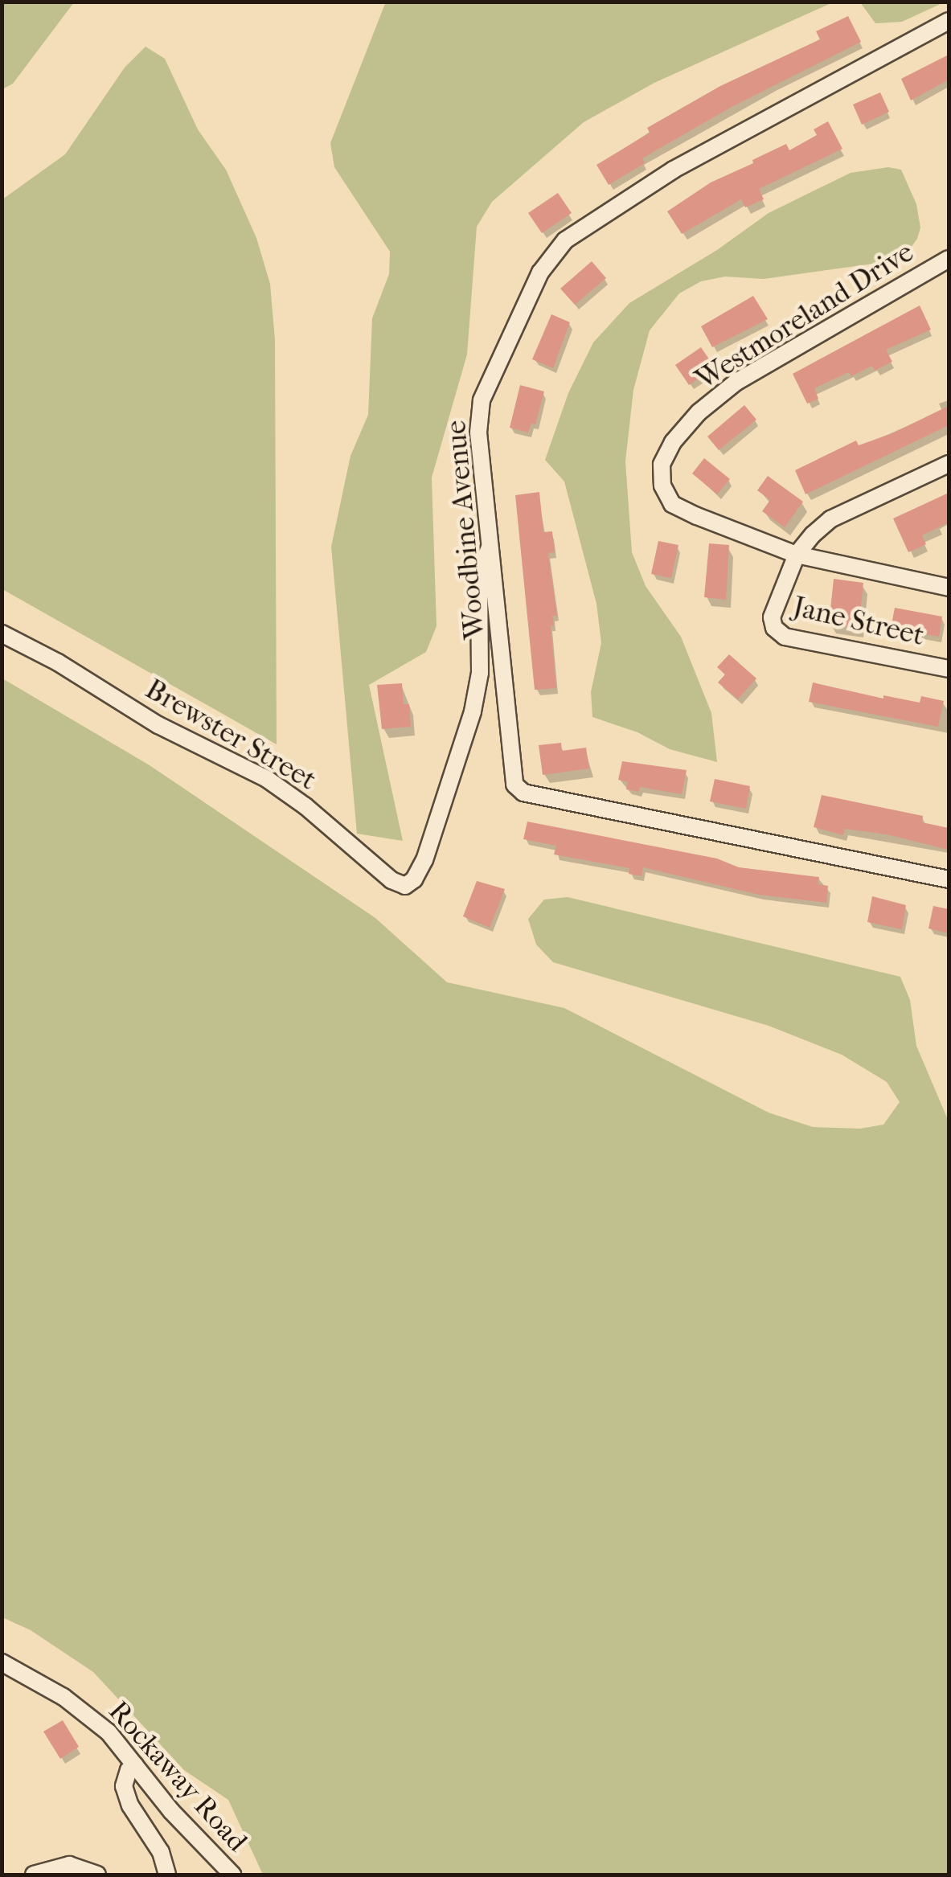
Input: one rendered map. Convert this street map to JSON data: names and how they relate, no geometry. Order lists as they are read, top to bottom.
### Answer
{
  "streets": {
    "street": [
      "Westmoreland Drive",
      "Woodbine Avenue",
      "Jane Street",
      "Brewster Street",
      "Rockaway Road"
    ]
  },
  "crossings": [
    ["Westmoreland Drive", "Jane Street"],
    ["Woodbine Avenue", "Brewster Street"]
  ]
}
